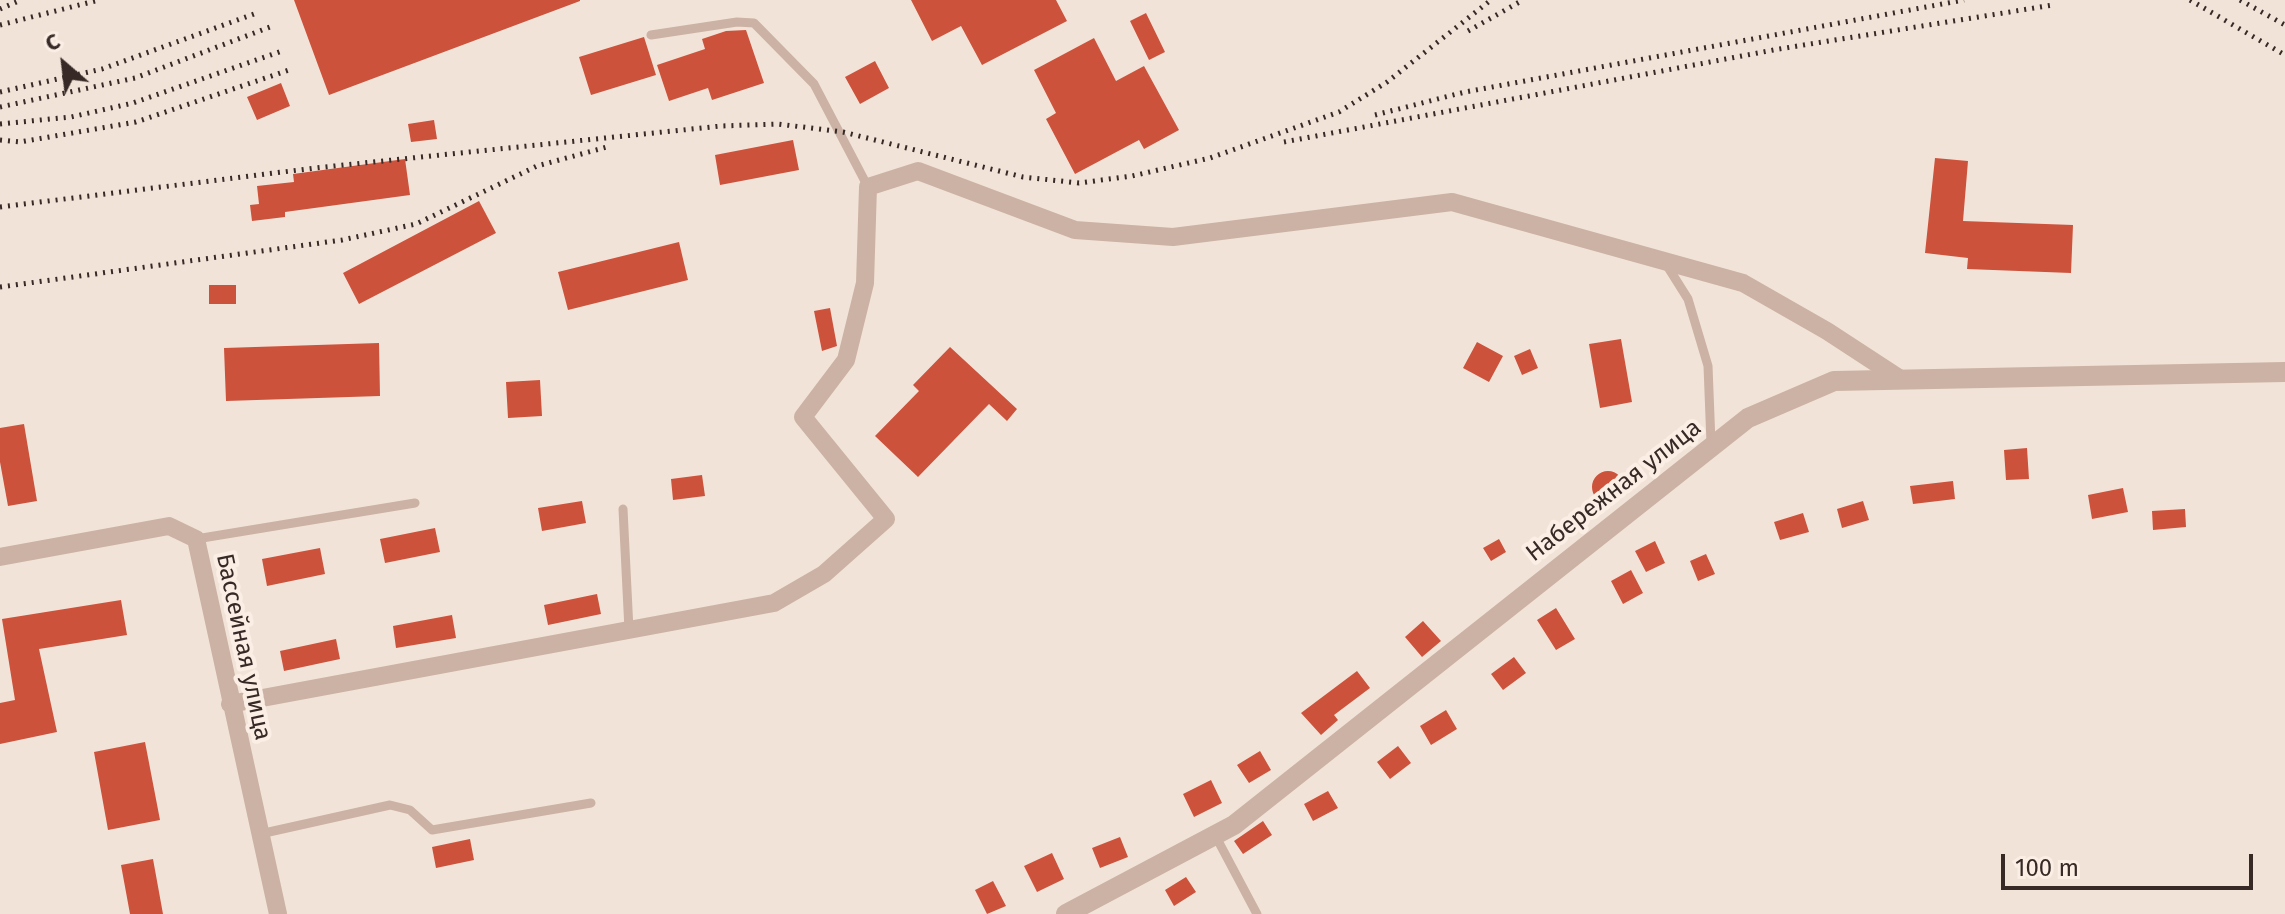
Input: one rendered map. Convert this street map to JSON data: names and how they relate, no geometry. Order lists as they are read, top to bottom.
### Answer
{
  "streets": {
    "street": ["Набережная улица", "Бассейная улица"]
  },
  "scale_bar": "100 m",
  "north": "top left"
}
